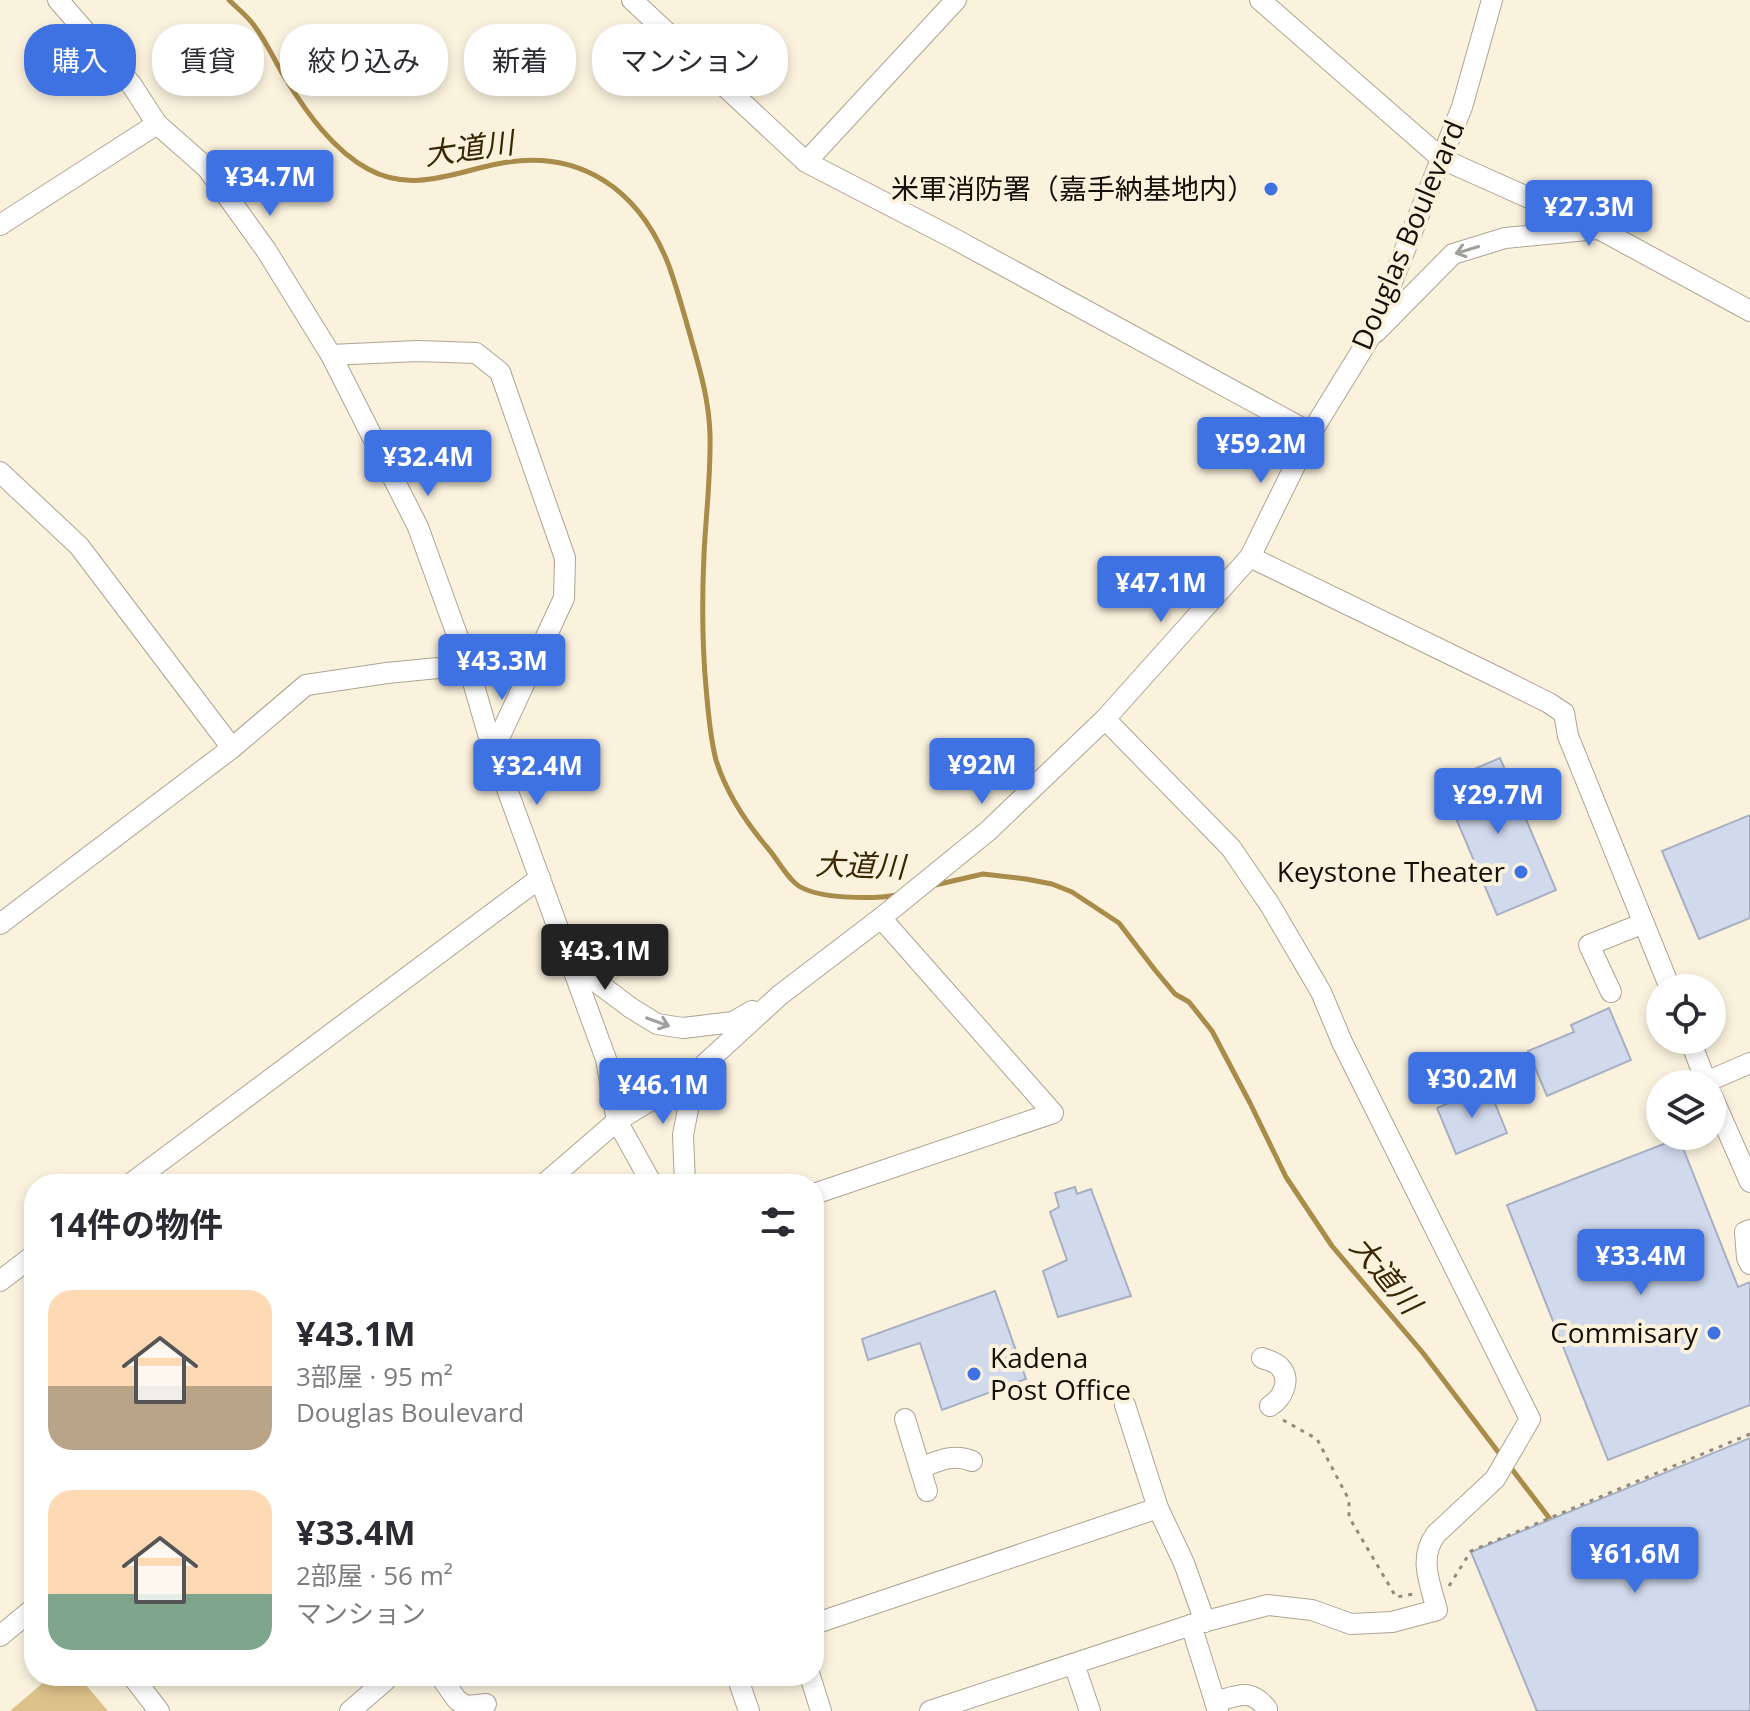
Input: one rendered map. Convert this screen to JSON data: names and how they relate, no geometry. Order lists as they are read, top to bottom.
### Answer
{
  "streets": {
    "street": ["Douglas Boulevard"]
  },
  "water": ["大道川"],
  "places": [
    "米軍消防署（嘉手納基地内）",
    "Keystone Theater",
    "Commisary",
    "Kadena Post Office"
  ],
  "page": {
    "chip": [
      "購入",
      "賃貸",
      "絞り込み",
      "新着",
      "マンション"
    ],
    "price": [
      "¥34.7M",
      "¥27.3M",
      "¥59.2M",
      "¥32.4M",
      "¥47.1M",
      "¥43.3M",
      "¥92M",
      "¥32.4M",
      "¥29.7M",
      "¥43.1M",
      "¥30.2M",
      "¥46.1M",
      "¥33.4M",
      "¥61.6M"
    ],
    "heading": "14件の物件",
    "list": [
      {
        "name": "¥43.1M",
        "note": "3部屋 · 95 m² · Douglas Boulevard"
      },
      {
        "name": "¥33.4M",
        "note": "2部屋 · 56 m² · マンション"
      }
    ]
  }
}
